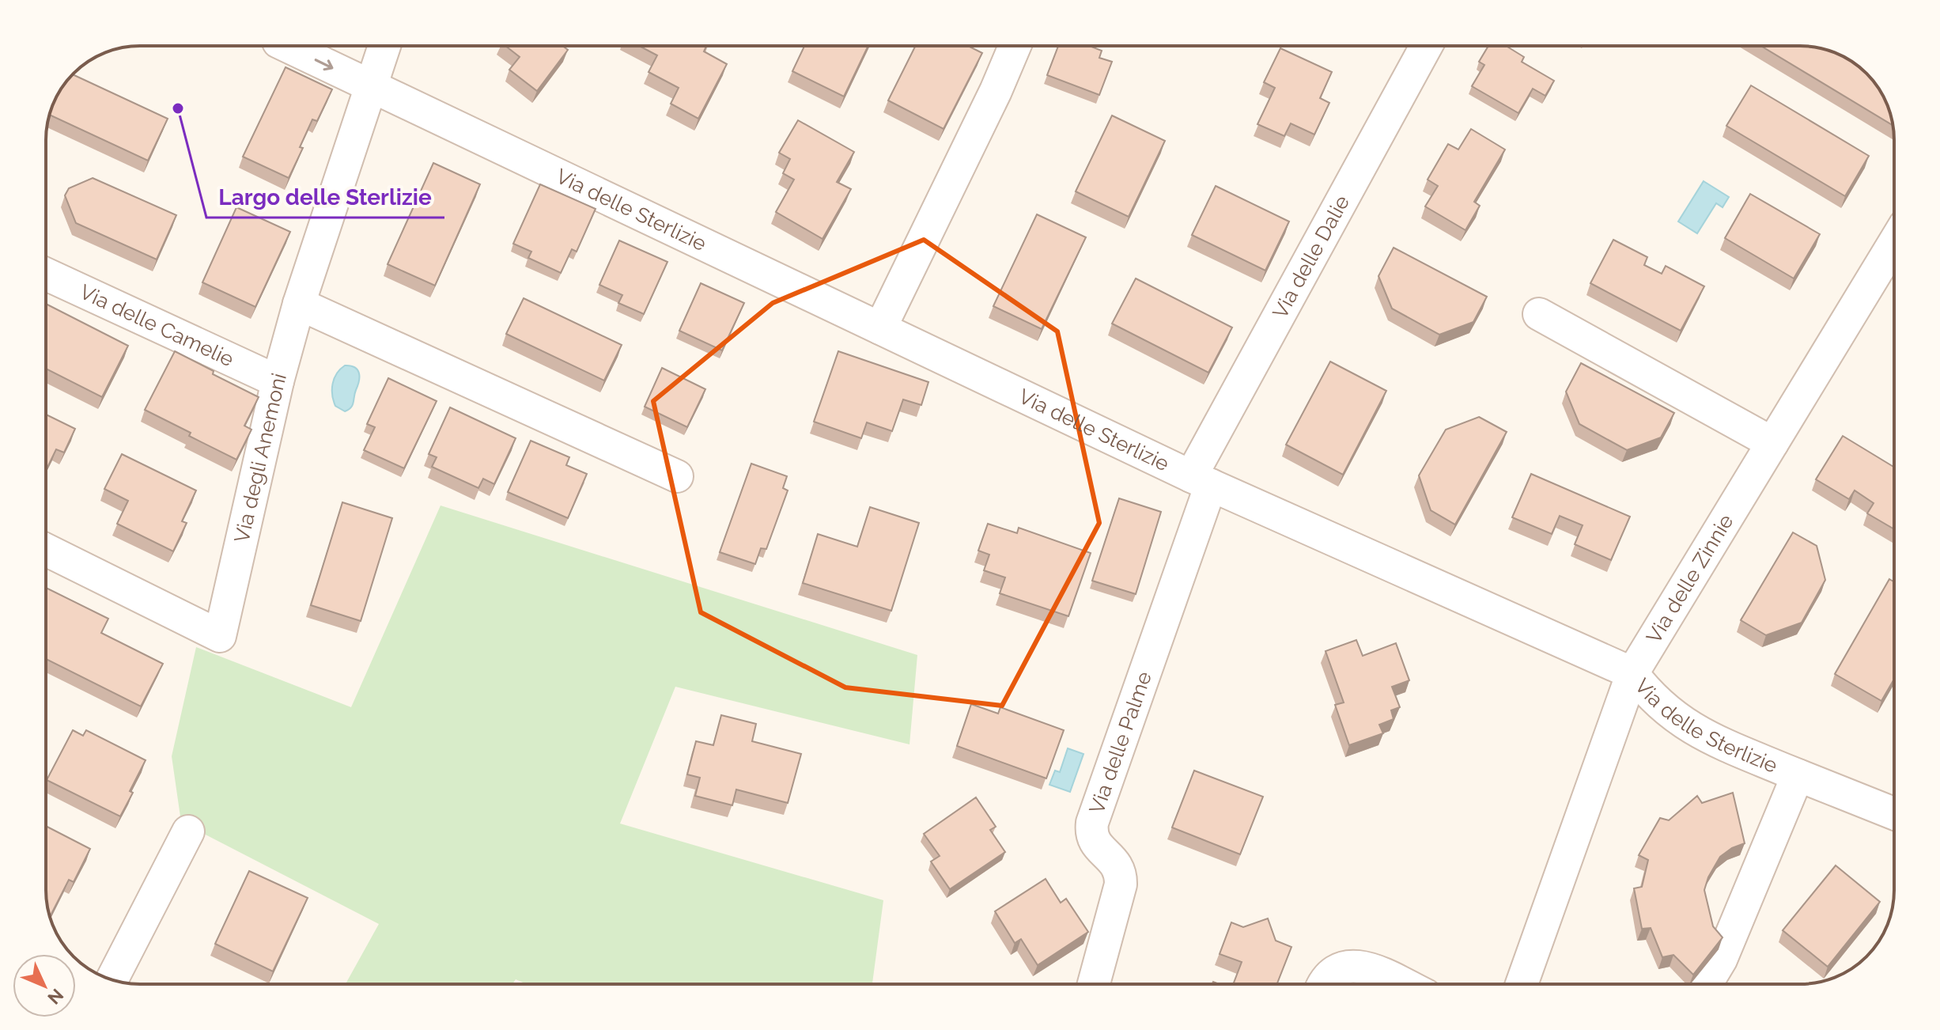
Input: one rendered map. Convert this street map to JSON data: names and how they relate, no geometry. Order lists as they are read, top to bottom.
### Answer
{
  "streets": {
    "street": [
      "Via delle Sterlizie",
      "Via delle Dalie",
      "Via delle Camelie",
      "Via degli Anemoni",
      "Via delle Zinnie",
      "Via delle Palme"
    ]
  },
  "crossings": [
    ["Via delle Sterlizie", "Via delle Dalie"],
    ["Via delle Sterlizie", "Via degli Anemoni"],
    ["Via delle Sterlizie", "Via delle Zinnie"],
    ["Via delle Sterlizie", "Via delle Palme"],
    ["Via delle Dalie", "Via delle Palme"],
    ["Via delle Camelie", "Via degli Anemoni"]
  ],
  "places": ["Largo delle Sterlizie"],
  "north": "bottom right"
}
